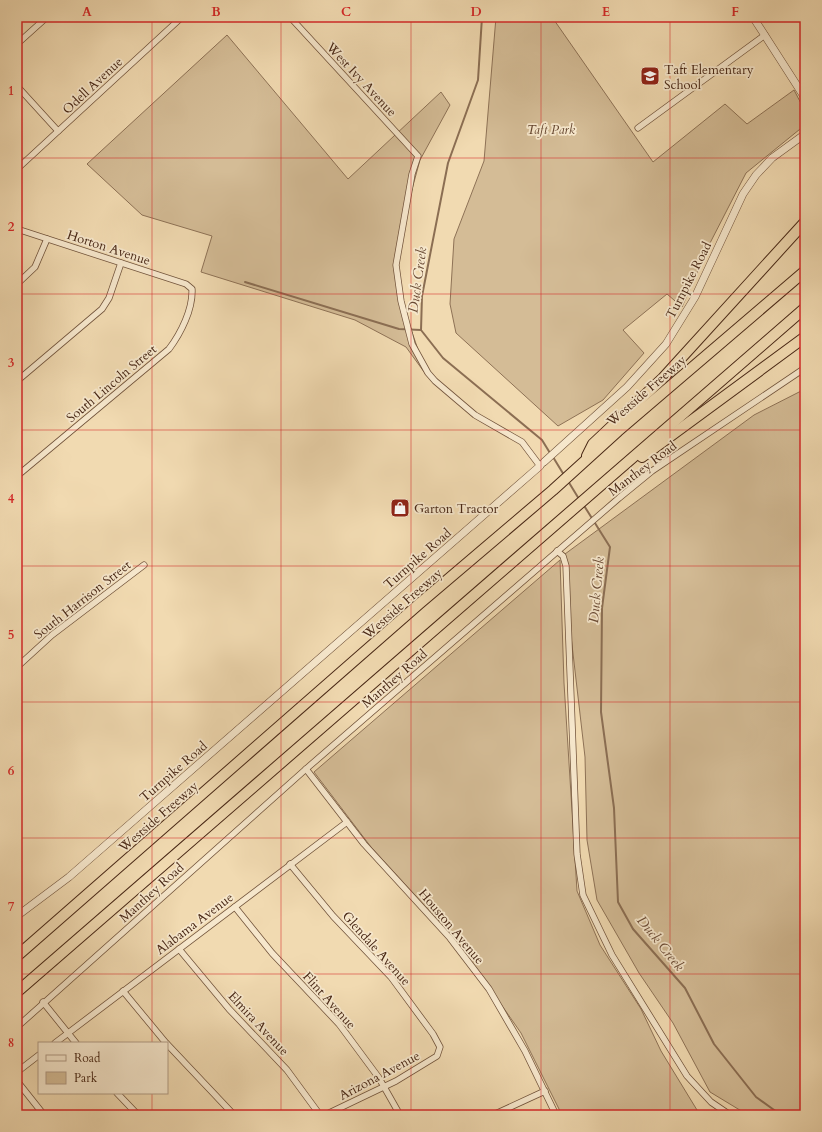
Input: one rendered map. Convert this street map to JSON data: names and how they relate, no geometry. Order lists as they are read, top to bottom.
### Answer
{
  "streets": {
    "highway": ["Westside Freeway"],
    "street": [
      "West Ivy Avenue",
      "Odell Avenue",
      "Horton Avenue",
      "Turnpike Road",
      "South Lincoln Street",
      "Manthey Road",
      "South Harrison Street",
      "Alabama Avenue",
      "Houston Avenue",
      "Glendale Avenue",
      "Flint Avenue",
      "Elmira Avenue",
      "Arizona Avenue"
    ]
  },
  "crossings": [
    ["West Ivy Avenue", "Turnpike Road"],
    ["Horton Avenue", "South Lincoln Street"],
    ["Manthey Road", "Houston Avenue"],
    ["Alabama Avenue", "Houston Avenue"],
    ["Alabama Avenue", "Glendale Avenue"],
    ["Alabama Avenue", "Flint Avenue"],
    ["Alabama Avenue", "Elmira Avenue"],
    ["Glendale Avenue", "Arizona Avenue"],
    ["Flint Avenue", "Arizona Avenue"]
  ],
  "water": ["Duck Creek"],
  "parks": ["Taft Park"],
  "places": {
    "school or university": ["Taft Elementary School"],
    "shop": ["Garton Tractor"]
  },
  "legend": ["Road", "Park"],
  "grid": {
    "columns": [
      "A",
      "B",
      "C",
      "D",
      "E",
      "F"
    ],
    "rows": [
      "1",
      "2",
      "3",
      "4",
      "5",
      "6",
      "7",
      "8"
    ]
  }
}
